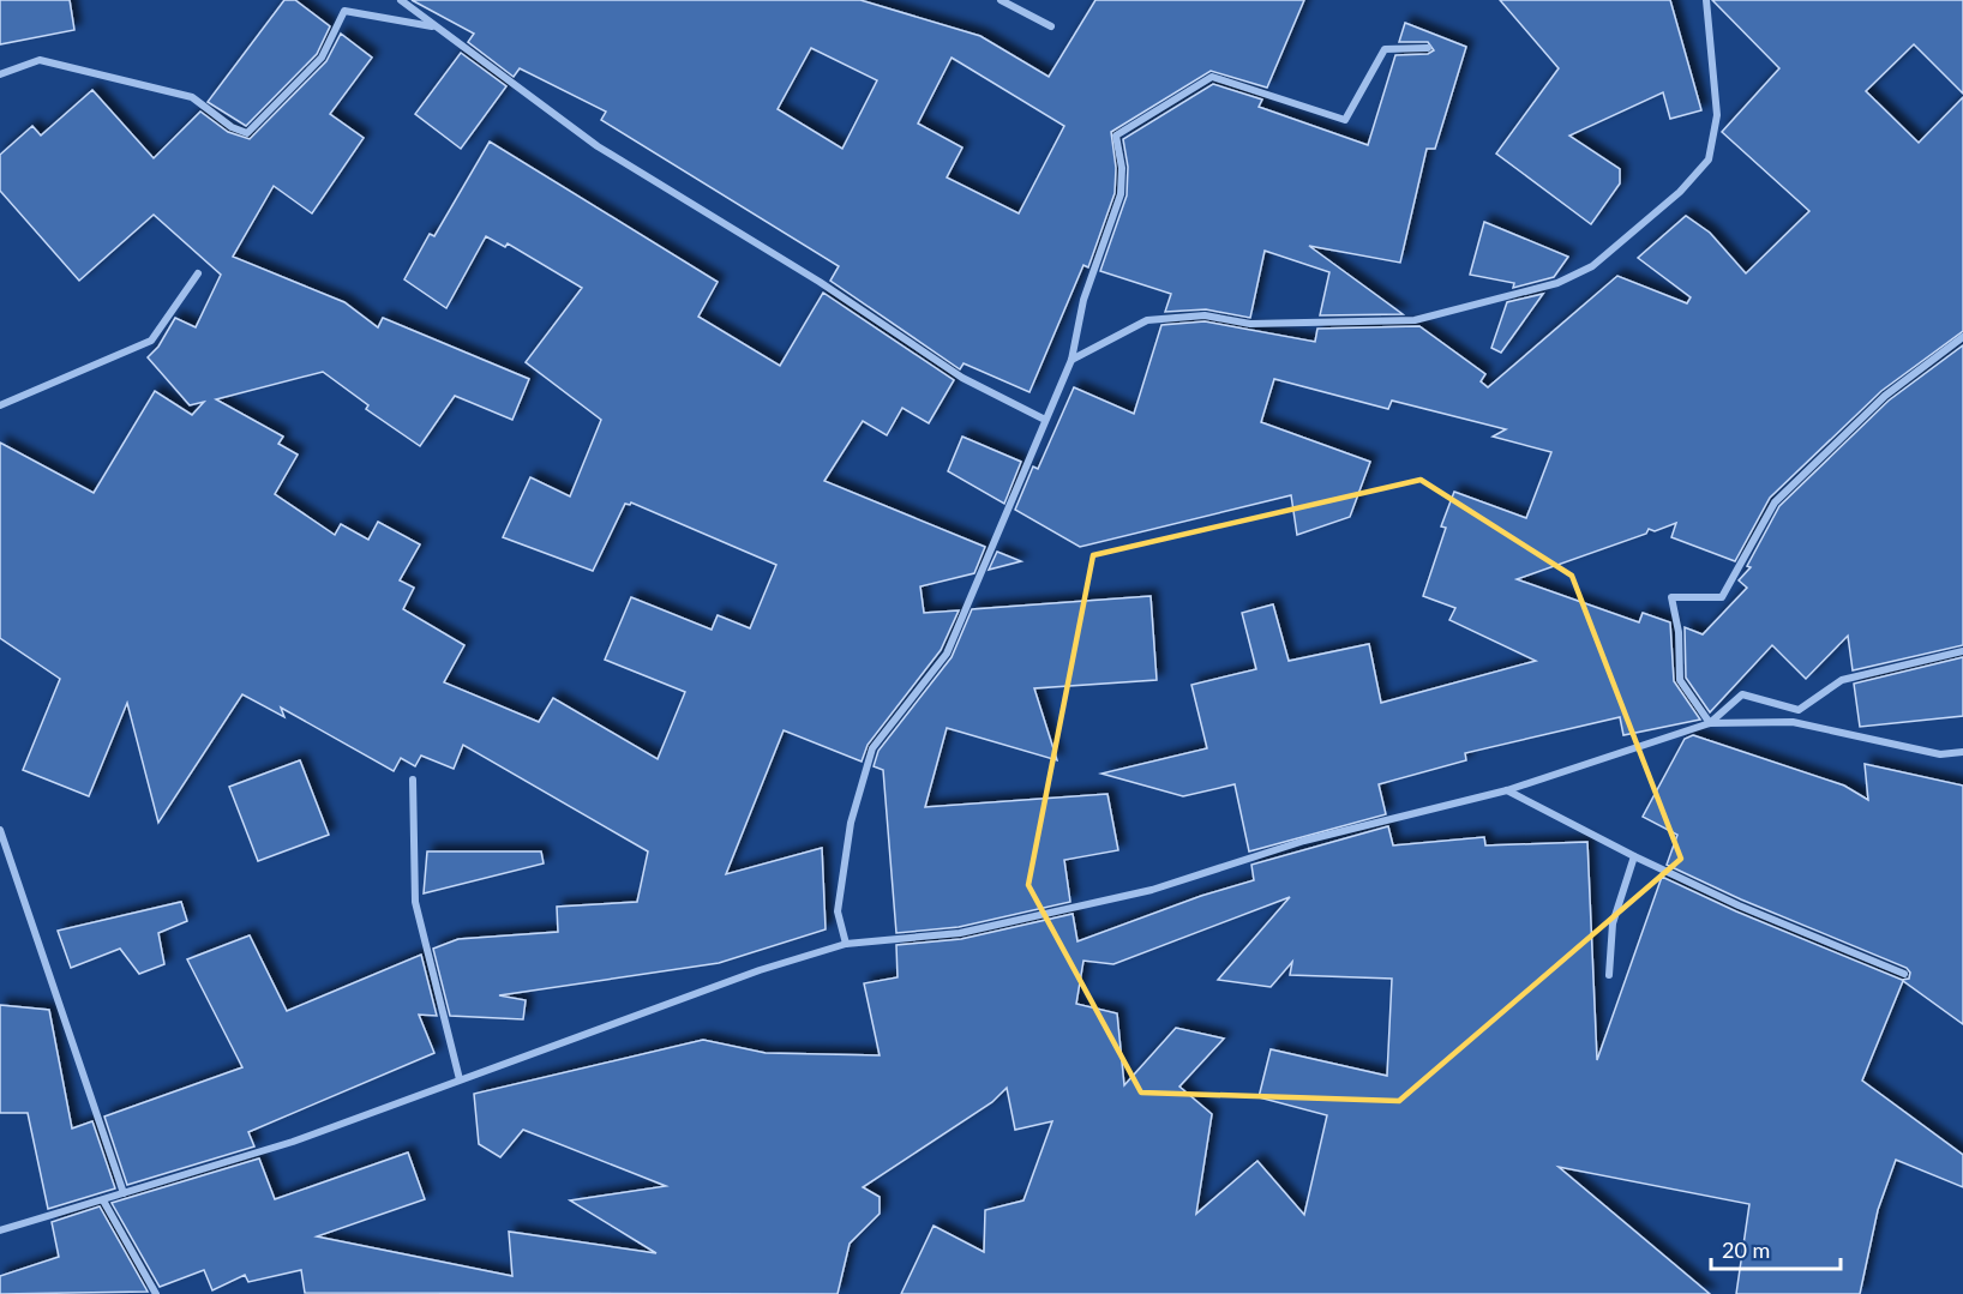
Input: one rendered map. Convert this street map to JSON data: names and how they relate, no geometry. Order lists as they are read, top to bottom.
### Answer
{
  "scale_bar": "20 m"
}
